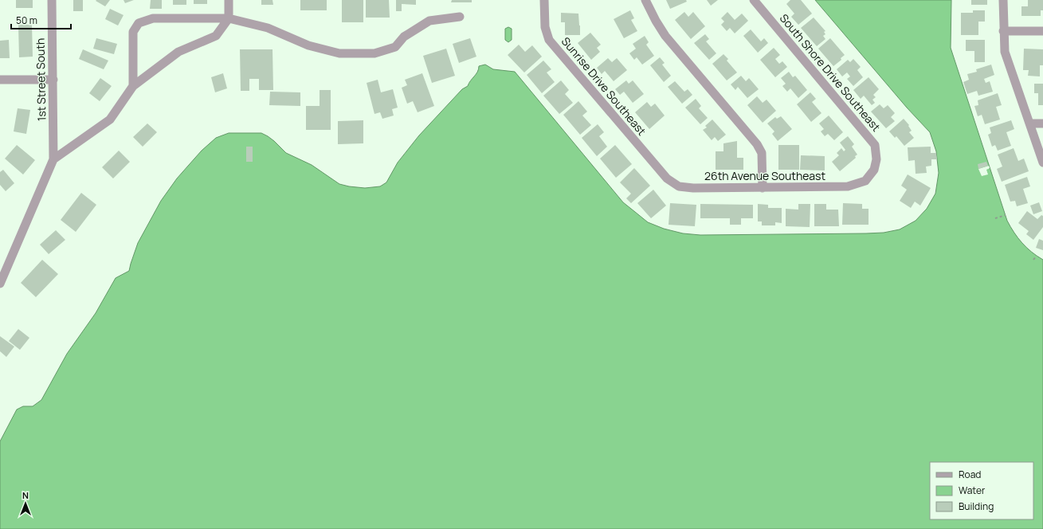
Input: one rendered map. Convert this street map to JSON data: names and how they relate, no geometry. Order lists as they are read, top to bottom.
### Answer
{
  "streets": {
    "street": [
      "South Shore Drive Southeast",
      "1st Street South",
      "Sunrise Drive Southeast",
      "26th Avenue Southeast"
    ]
  },
  "crossings": [
    ["South Shore Drive Southeast", "26th Avenue Southeast"],
    ["Sunrise Drive Southeast", "26th Avenue Southeast"]
  ],
  "legend": ["Road", "Water", "Building"],
  "scale_bar": "50 m",
  "north": "top"
}
